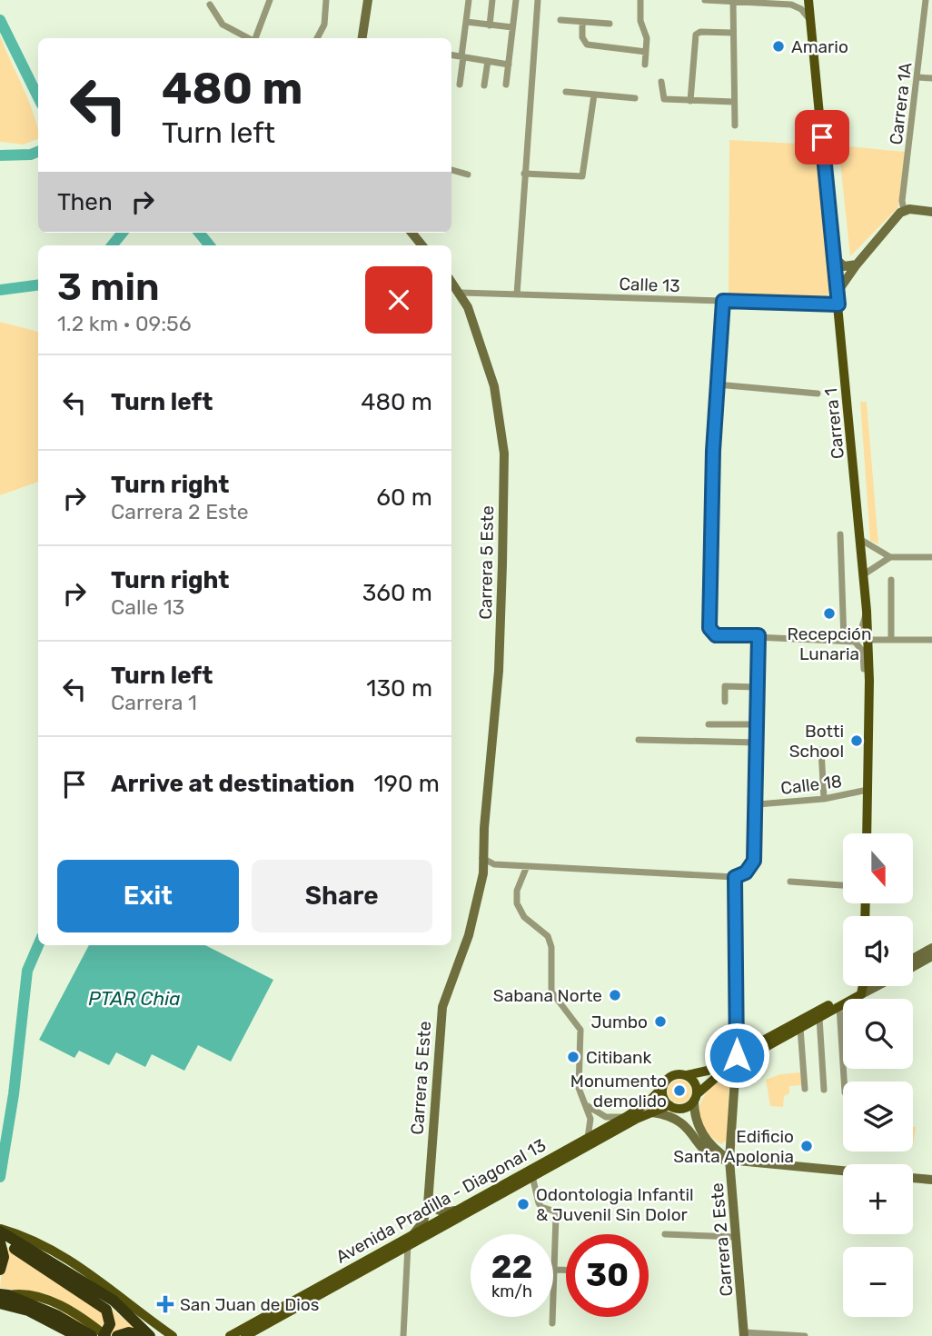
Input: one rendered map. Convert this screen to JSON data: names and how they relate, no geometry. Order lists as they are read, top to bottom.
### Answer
{
  "streets": {
    "main road": ["Carrera 1", "Avenida Pradilla - Diagonal 13"],
    "street": [
      "Carrera 1A",
      "Calle 13",
      "Carrera 5 Este",
      "Calle 18",
      "Carrera 2 Este"
    ]
  },
  "crossings": [
    ["Calle 13", "Carrera 1"],
    ["Calle 13", "Carrera 5 Este"],
    ["Carrera 1", "Calle 18"],
    ["Carrera 5 Este", "Avenida Pradilla - Diagonal 13"]
  ],
  "water": ["PTAR Chia"],
  "places": {
    "other": [
      "Amario",
      "Recepción Lunaria",
      "Botti School",
      "Sabana Norte",
      "Jumbo",
      "Citibank",
      "Monumento demolido",
      "Edificio Santa Apolonia",
      "Odontologia Infantil & Juvenil Sin Dolor"
    ],
    "health": ["San Juan de Dios"]
  },
  "north": "bottom",
  "page": {
    "turn": ["480 m", "Turn left"],
    "then": "Then",
    "heading": ["3 min", "1.2 km · 09:56"],
    "list": [
      {
        "name": "Turn left",
        "value": "480 m"
      },
      {
        "name": "Turn right",
        "note": "Carrera 2 Este",
        "value": "60 m"
      },
      {
        "name": "Turn right",
        "note": "Calle 13",
        "value": "360 m"
      },
      {
        "name": "Turn left",
        "note": "Carrera 1",
        "value": "130 m"
      },
      {
        "name": "Arrive at destination",
        "value": "190 m"
      }
    ],
    "map_buttons": ["+", "−"],
    "buttons": ["Exit", "Share"],
    "speed": "22 km/h",
    "limit": "30"
  }
}
